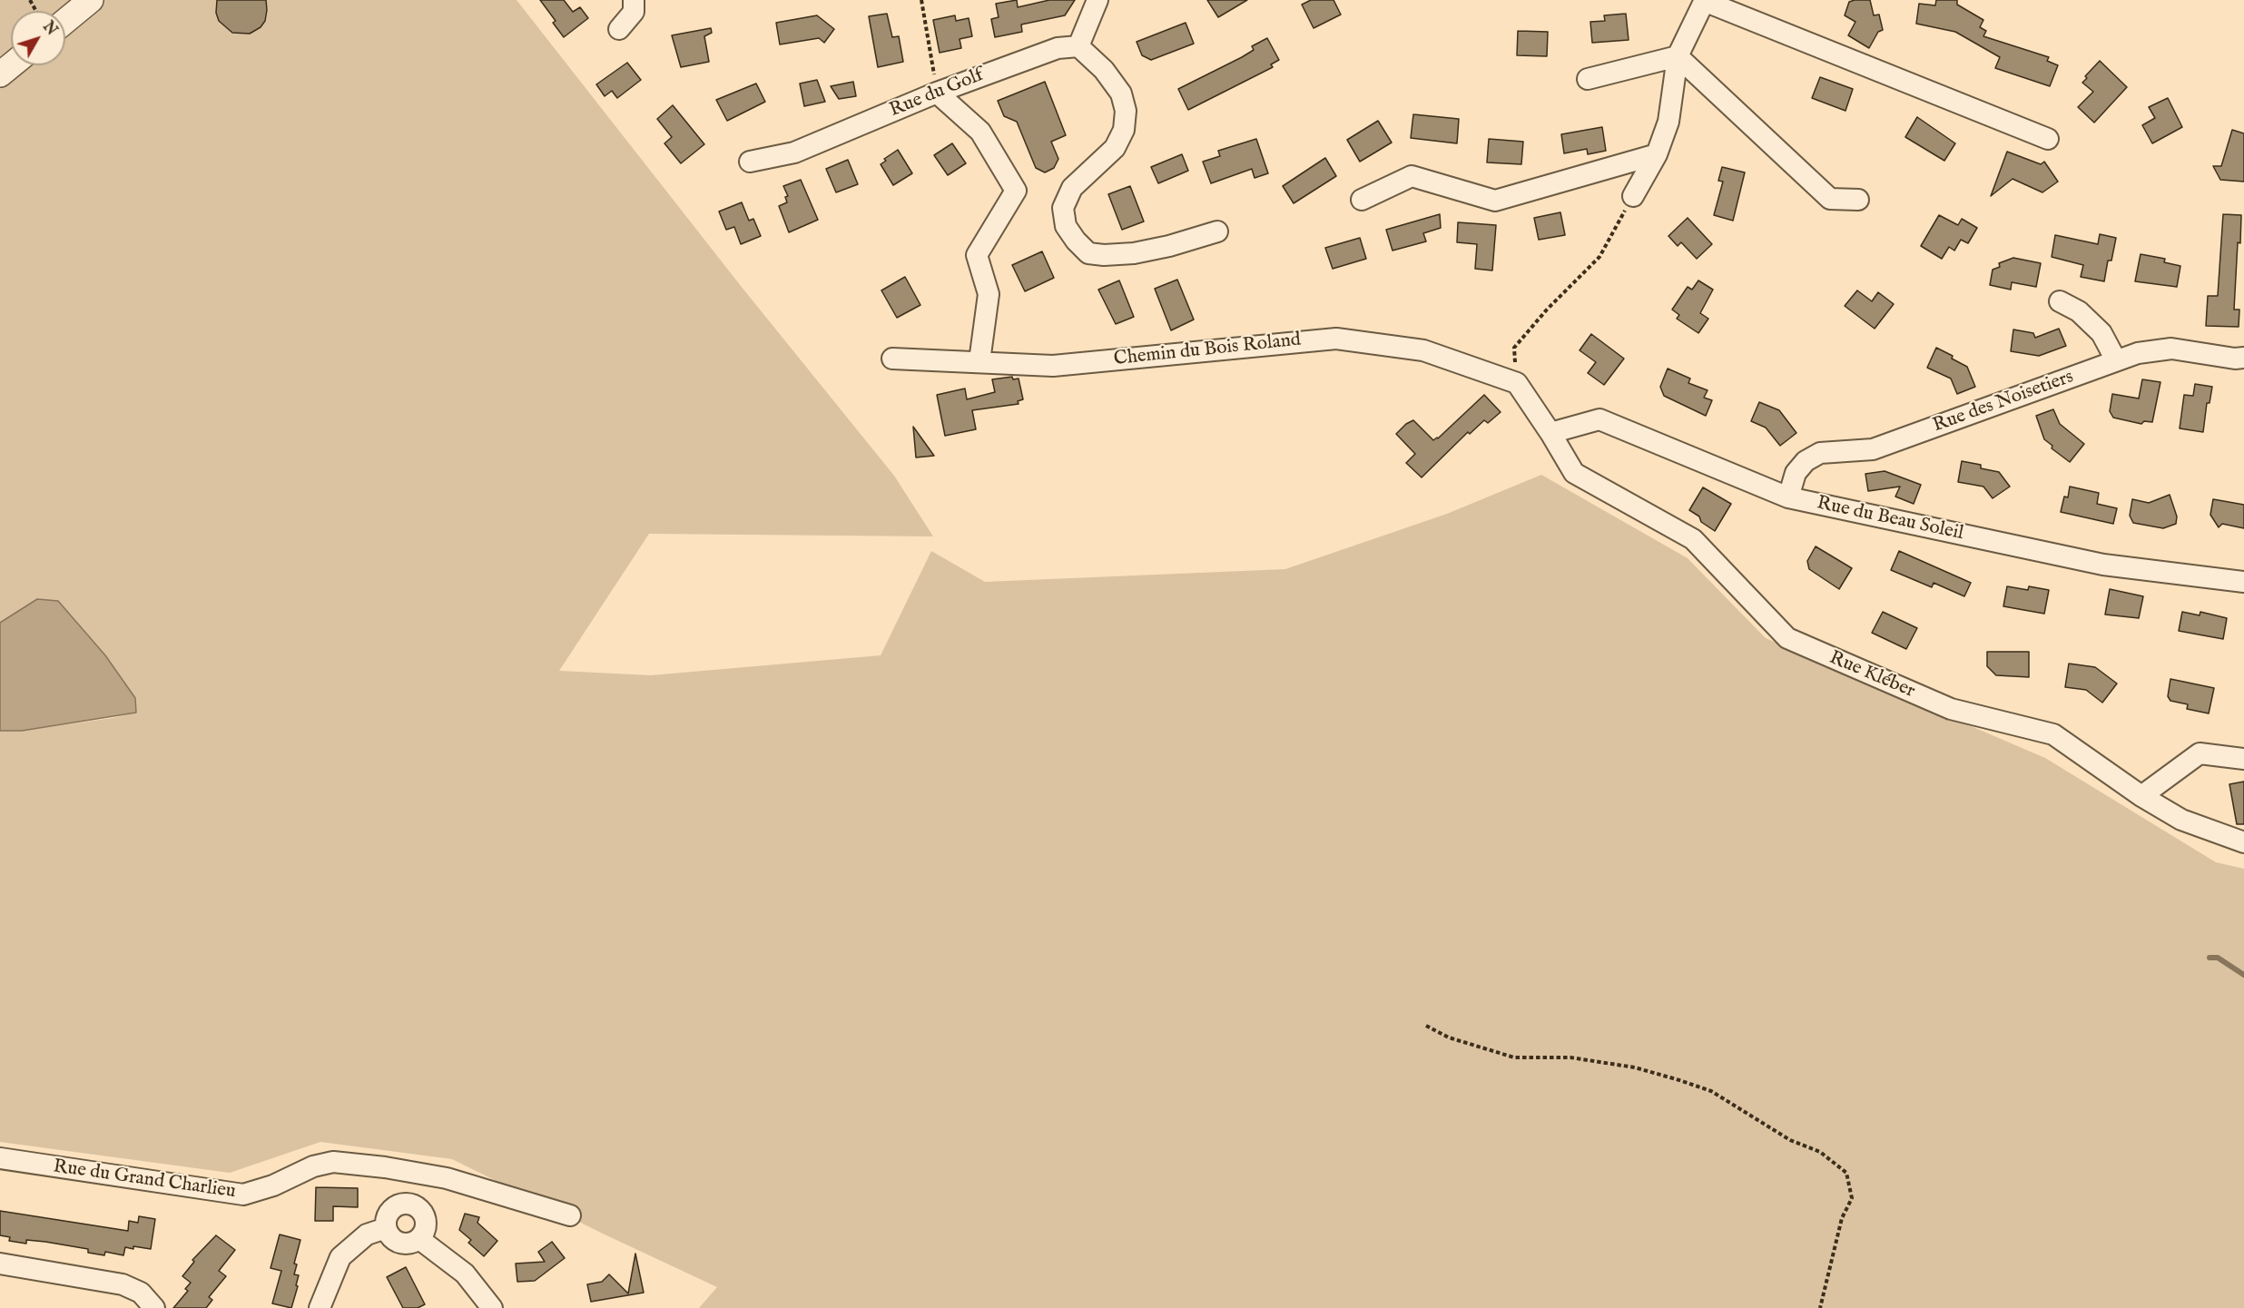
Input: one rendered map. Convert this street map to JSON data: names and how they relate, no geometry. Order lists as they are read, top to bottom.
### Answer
{
  "streets": {
    "street": [
      "Rue du Golf",
      "Chemin du Bois Roland",
      "Rue des Noisetiers",
      "Rue du Beau Soleil",
      "Rue Kléber",
      "Rue du Grand Charlieu"
    ]
  },
  "crossings": [
    ["Chemin du Bois Roland", "Rue Kléber"],
    ["Rue des Noisetiers", "Rue du Beau Soleil"],
    ["Rue du Beau Soleil", "Rue Kléber"]
  ],
  "north": "top right"
}
